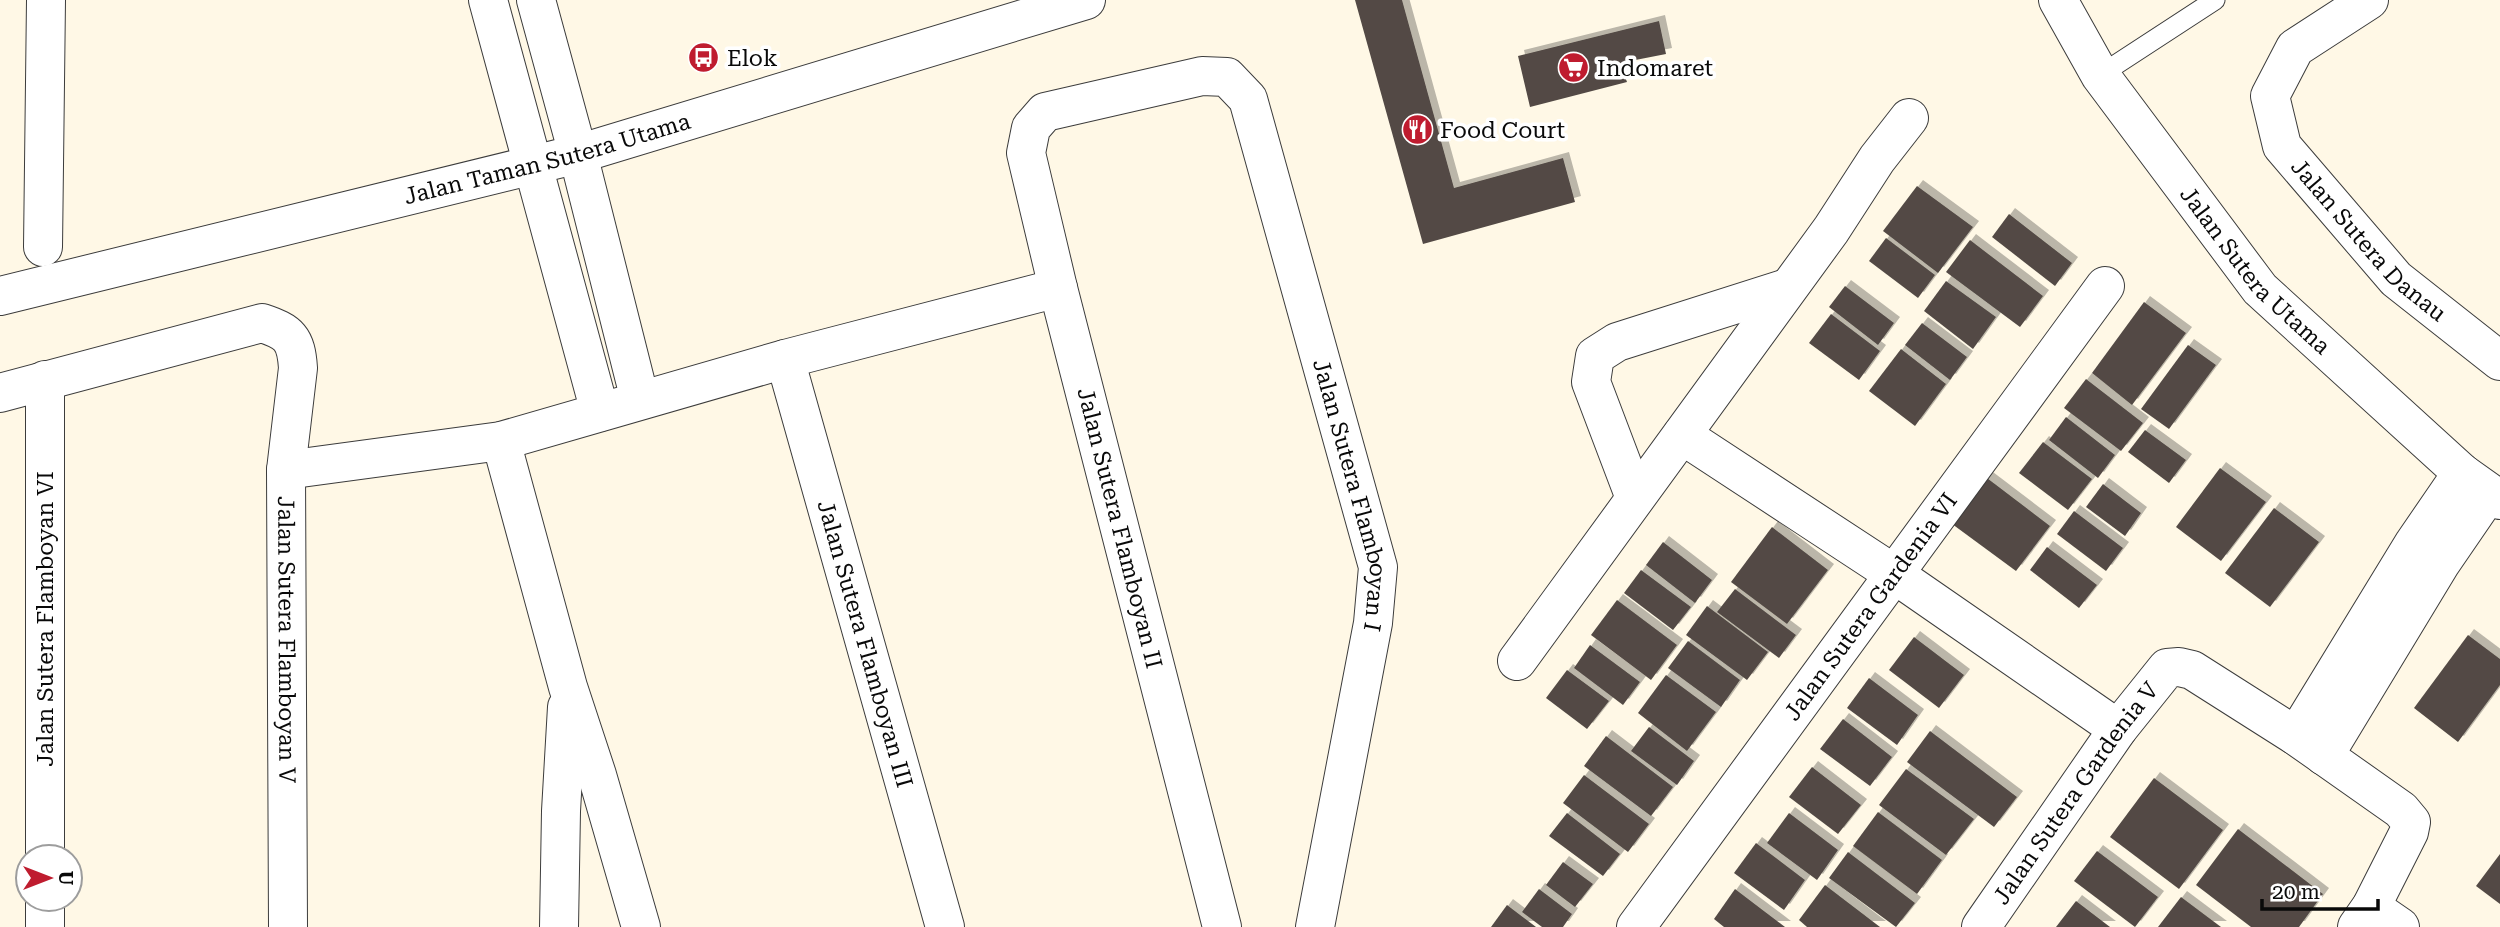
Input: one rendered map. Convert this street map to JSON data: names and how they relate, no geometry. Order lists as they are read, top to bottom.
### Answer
{
  "streets": {
    "street": [
      "Jalan Taman Sutera Utama",
      "Jalan Sutera Danau",
      "Jalan Sutera Utama",
      "Jalan Sutera Flamboyan I",
      "Jalan Sutera Flamboyan II",
      "Jalan Sutera Gardenia VI",
      "Jalan Sutera Flamboyan VI",
      "Jalan Sutera Flamboyan V",
      "Jalan Sutera Flamboyan III",
      "Jalan Sutera Gardenia V"
    ]
  },
  "crossings": [
    ["Jalan Sutera Flamboyan I", "Jalan Sutera Flamboyan II"],
    ["Jalan Sutera Flamboyan VI", "Jalan Sutera Flamboyan V"]
  ],
  "places": {
    "bus stop": ["Elok"],
    "supermarket": ["Indomaret"],
    "restaurant": ["Food Court"]
  },
  "scale_bar": "20 m",
  "north": "right"
}
